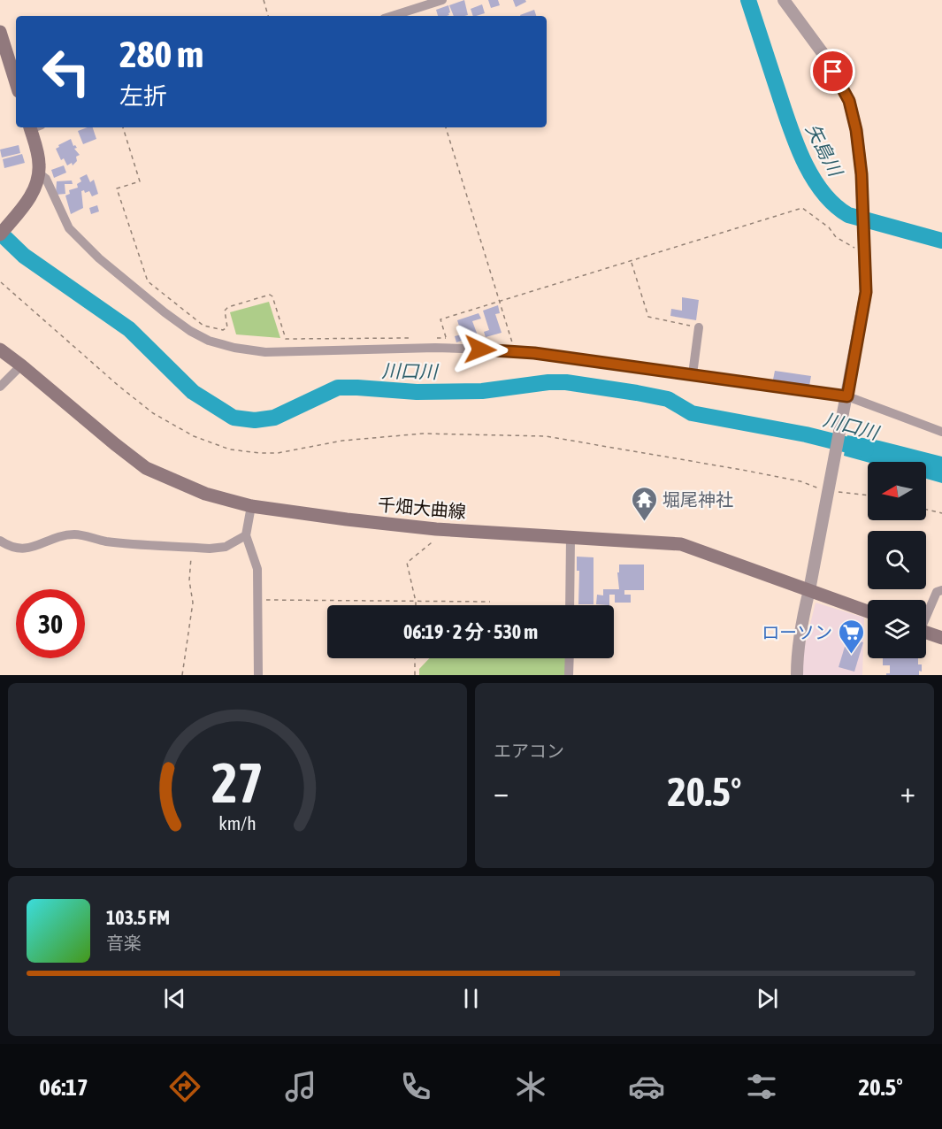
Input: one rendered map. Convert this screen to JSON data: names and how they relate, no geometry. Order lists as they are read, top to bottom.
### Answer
{
  "streets": {
    "main road": ["千畑大曲線"]
  },
  "water": ["矢島川", "川口川"],
  "places": {
    "temple": ["堀尾神社"],
    "supermarket": ["ローソン"]
  },
  "north": "left",
  "page": {
    "turn": ["280 m", "左折"],
    "limit": "30",
    "trip": "06:19 · 2 分 · 530 m",
    "tile": "エアコン",
    "heat": ["−", "20.5°", "+"],
    "song": ["103.5 FM", "音楽"],
    "tabs": ["06:17", "20.5°"],
    "gauge": ["27", "km/h"]
  }
}
